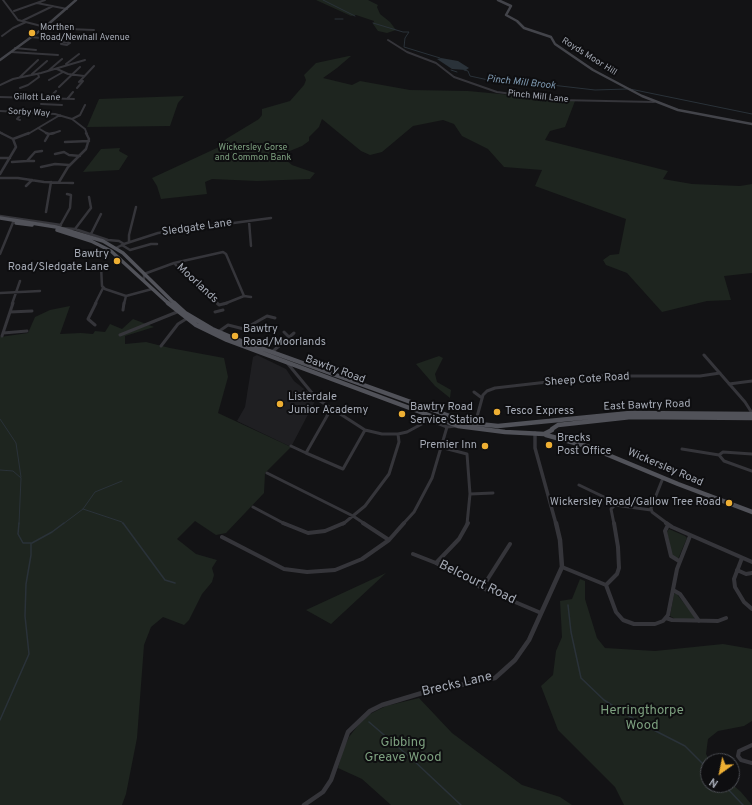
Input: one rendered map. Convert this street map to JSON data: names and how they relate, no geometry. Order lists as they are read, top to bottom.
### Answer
{
  "streets": {
    "main road": [
      "Royds Moor Hill",
      "Bawtry Road",
      "East Bawtry Road",
      "Wickersley Road"
    ],
    "street": [
      "Pinch Mill Lane",
      "Gillott Lane",
      "Sorby Way",
      "Sledgate Lane",
      "Moorlands",
      "Sheep Cote Road",
      "Belcourt Road",
      "Brecks Lane"
    ]
  },
  "crossings": [
    ["Royds Moor Hill", "Pinch Mill Lane"],
    ["Sledgate Lane", "Bawtry Road"],
    ["Moorlands", "Bawtry Road"],
    ["Bawtry Road", "East Bawtry Road"],
    ["Bawtry Road", "Wickersley Road"],
    ["Bawtry Road", "Brecks Lane"],
    ["East Bawtry Road", "Wickersley Road"],
    ["Belcourt Road", "Brecks Lane"]
  ],
  "water": ["Pinch Mill Brook"],
  "parks": ["Wickersley Gorse and Common Bank", "Herringthorpe Wood", "Gibbing Greave Wood"],
  "places": [
    "Morthen Road/Newhall Avenue",
    "Bawtry Road/Sledgate Lane",
    "Bawtry Road/Moorlands",
    "Listerdale Junior Academy",
    "Tesco Express",
    "Bawtry Road Service Station",
    "Brecks Post Office",
    "Premier Inn",
    "Wickersley Road/Gallow Tree Road"
  ],
  "north": "bottom left"
}
